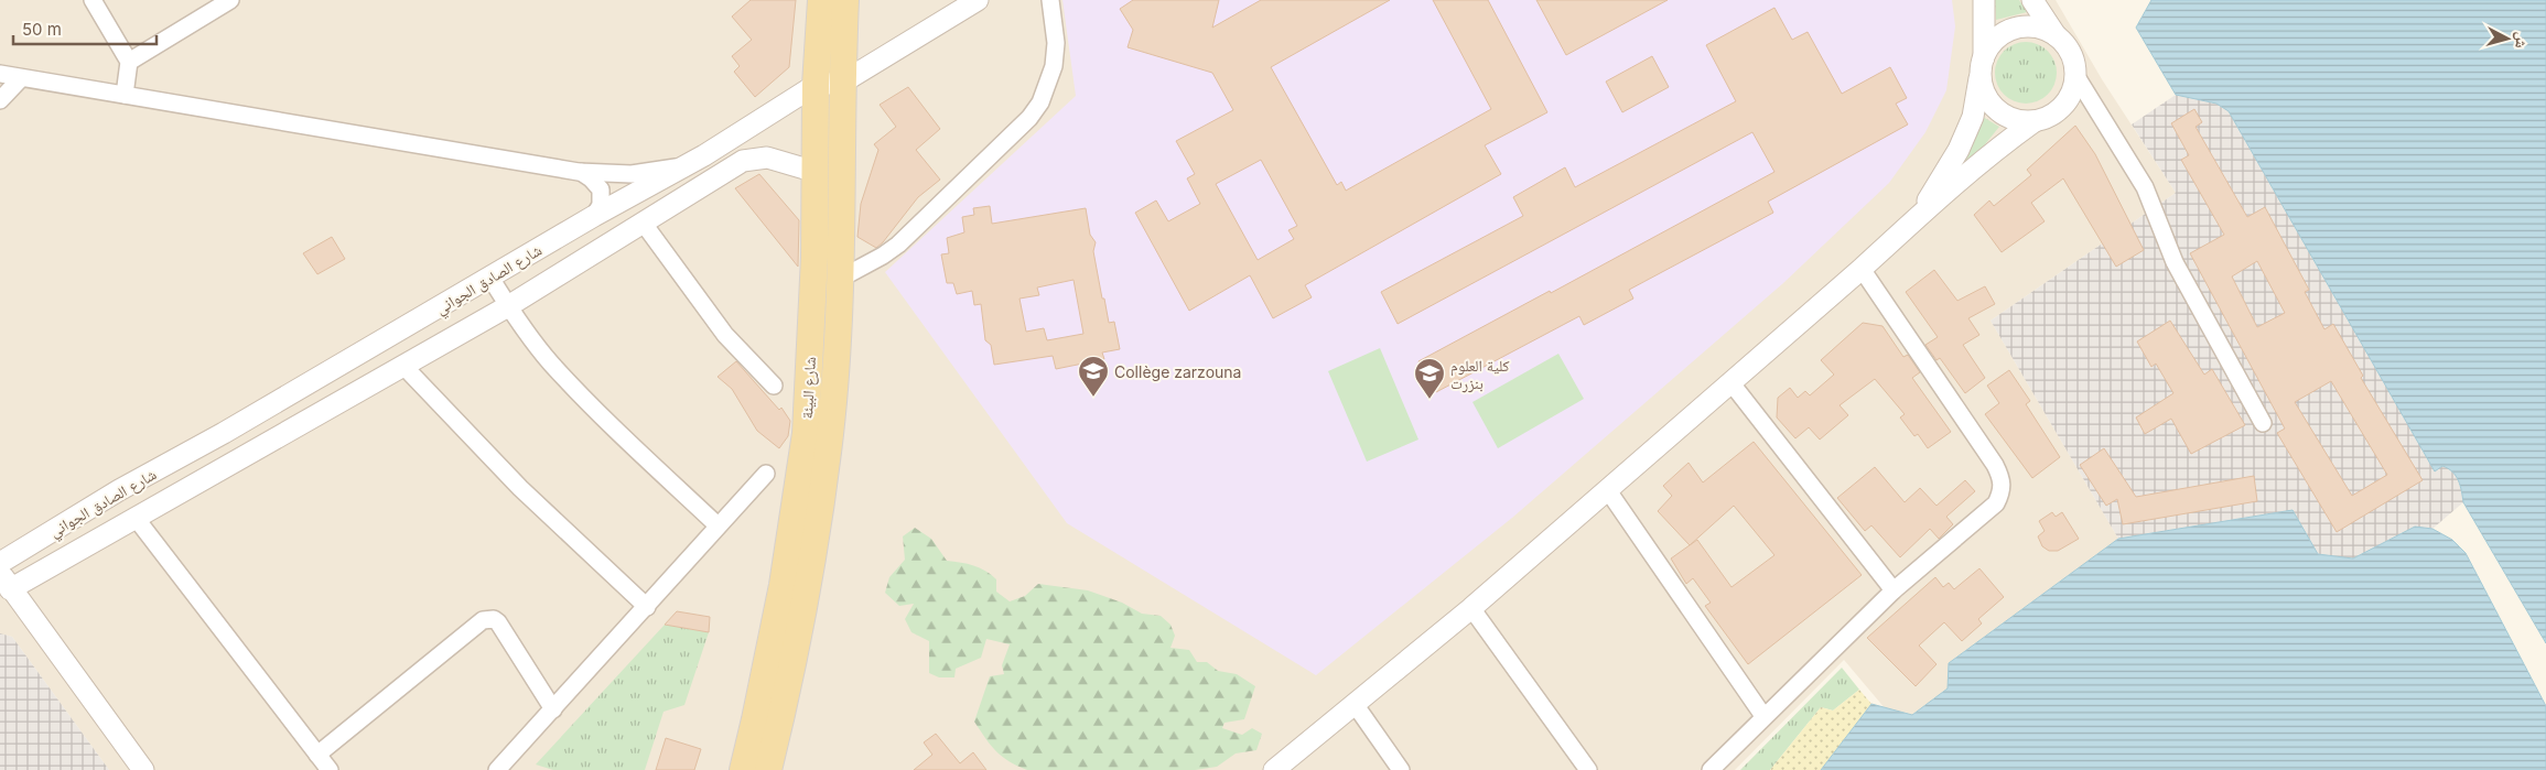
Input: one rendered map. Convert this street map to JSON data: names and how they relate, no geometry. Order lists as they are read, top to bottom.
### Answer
{
  "streets": {
    "main road": ["شارع البيئة"],
    "street": ["شارع الصادق الجواني"]
  },
  "crossings": [
    ["شارع الصادق الجواني", "شارع البيئة"]
  ],
  "places": {
    "school or university": ["Collège zarzouna", "كلية العلوم بنزرت"]
  },
  "scale_bar": "50 m",
  "north": "right"
}
